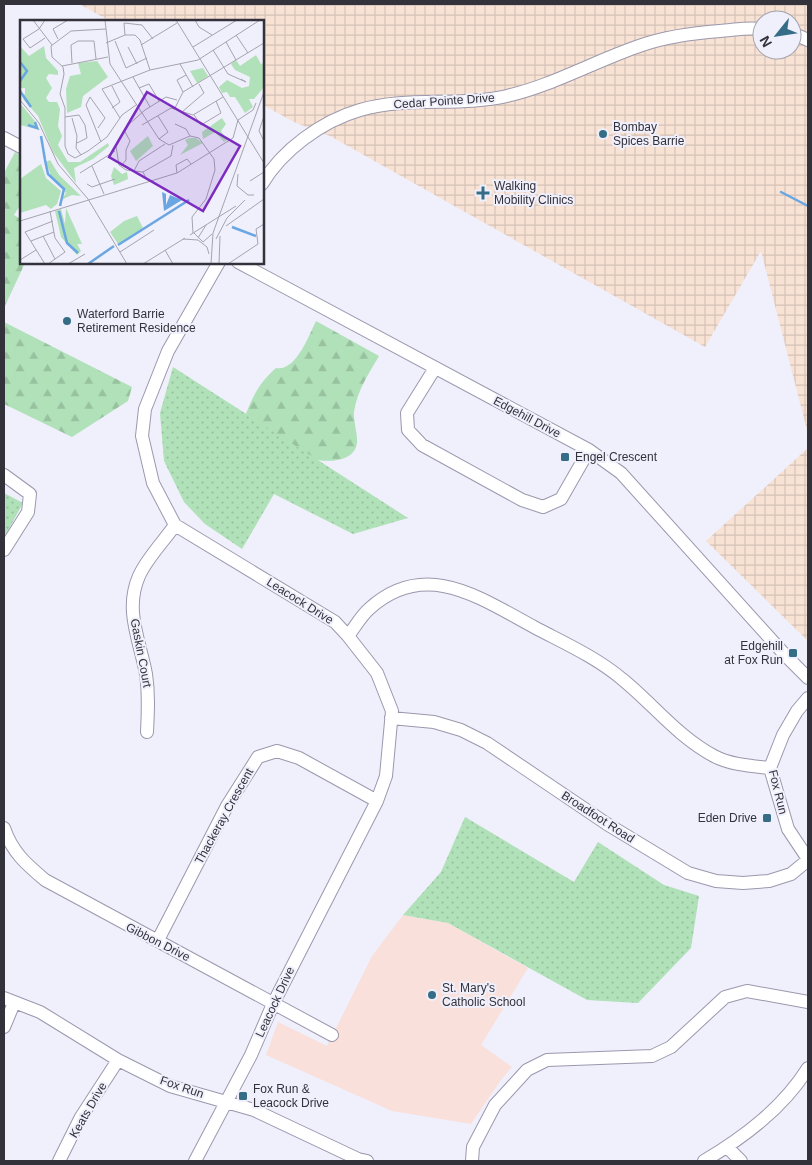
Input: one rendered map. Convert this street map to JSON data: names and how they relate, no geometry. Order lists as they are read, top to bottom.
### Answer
{
  "streets": {
    "street": [
      "Cedar Pointe Drive",
      "Edgehill Drive",
      "Leacock Drive",
      "Gaskin Court",
      "Fox Run",
      "Thackeray Crescent",
      "Broadfoot Road",
      "Gibbon Drive",
      "Keats Drive"
    ]
  },
  "crossings": [
    ["Leacock Drive", "Gaskin Court"],
    ["Leacock Drive", "Fox Run"],
    ["Leacock Drive", "Thackeray Crescent"],
    ["Leacock Drive", "Broadfoot Road"],
    ["Leacock Drive", "Gibbon Drive"],
    ["Fox Run", "Broadfoot Road"],
    ["Fox Run", "Keats Drive"],
    ["Thackeray Crescent", "Gibbon Drive"]
  ],
  "places": {
    "other": ["Bombay Spices Barrie", "Waterford Barrie Retirement Residence", "St. Mary's Catholic School"],
    "health": ["Walking Mobility Clinics"],
    "transit": [
      "Engel Crescent",
      "Edgehill at Fox Run",
      "Eden Drive",
      "Fox Run & Leacock Drive"
    ]
  },
  "north": "bottom left"
}
